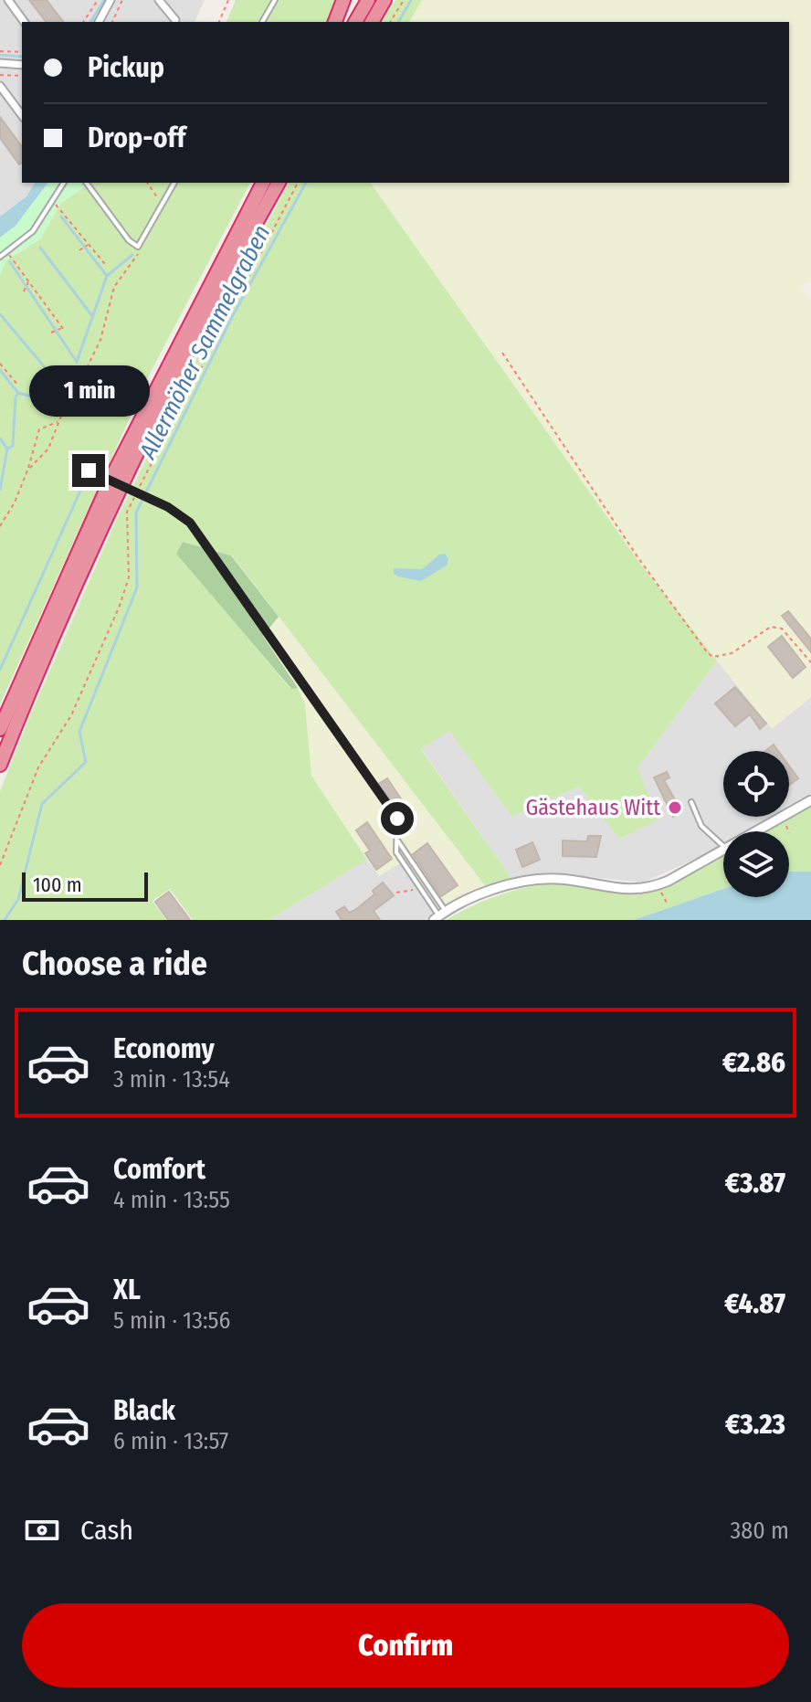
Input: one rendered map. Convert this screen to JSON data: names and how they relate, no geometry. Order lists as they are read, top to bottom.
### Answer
{
  "water": ["Allermöher Sammelgraben"],
  "places": ["Gästehaus Witt"],
  "scale_bar": "100 m",
  "page": {
    "banner": ["Pickup", "Drop-off"],
    "bubble": "1 min",
    "scale": "100 m",
    "heading": "Choose a ride",
    "list": [
      {
        "name": "Economy",
        "note": "3 min · 13:54",
        "value": "€2.86"
      },
      {
        "name": "Comfort",
        "note": "4 min · 13:55",
        "value": "€3.87"
      },
      {
        "name": "XL",
        "note": "5 min · 13:56",
        "value": "€4.87"
      },
      {
        "name": "Black",
        "note": "6 min · 13:57",
        "value": "€3.23"
      }
    ],
    "pay": ["Cash", "380 m"],
    "buttons": "Confirm"
  }
}
